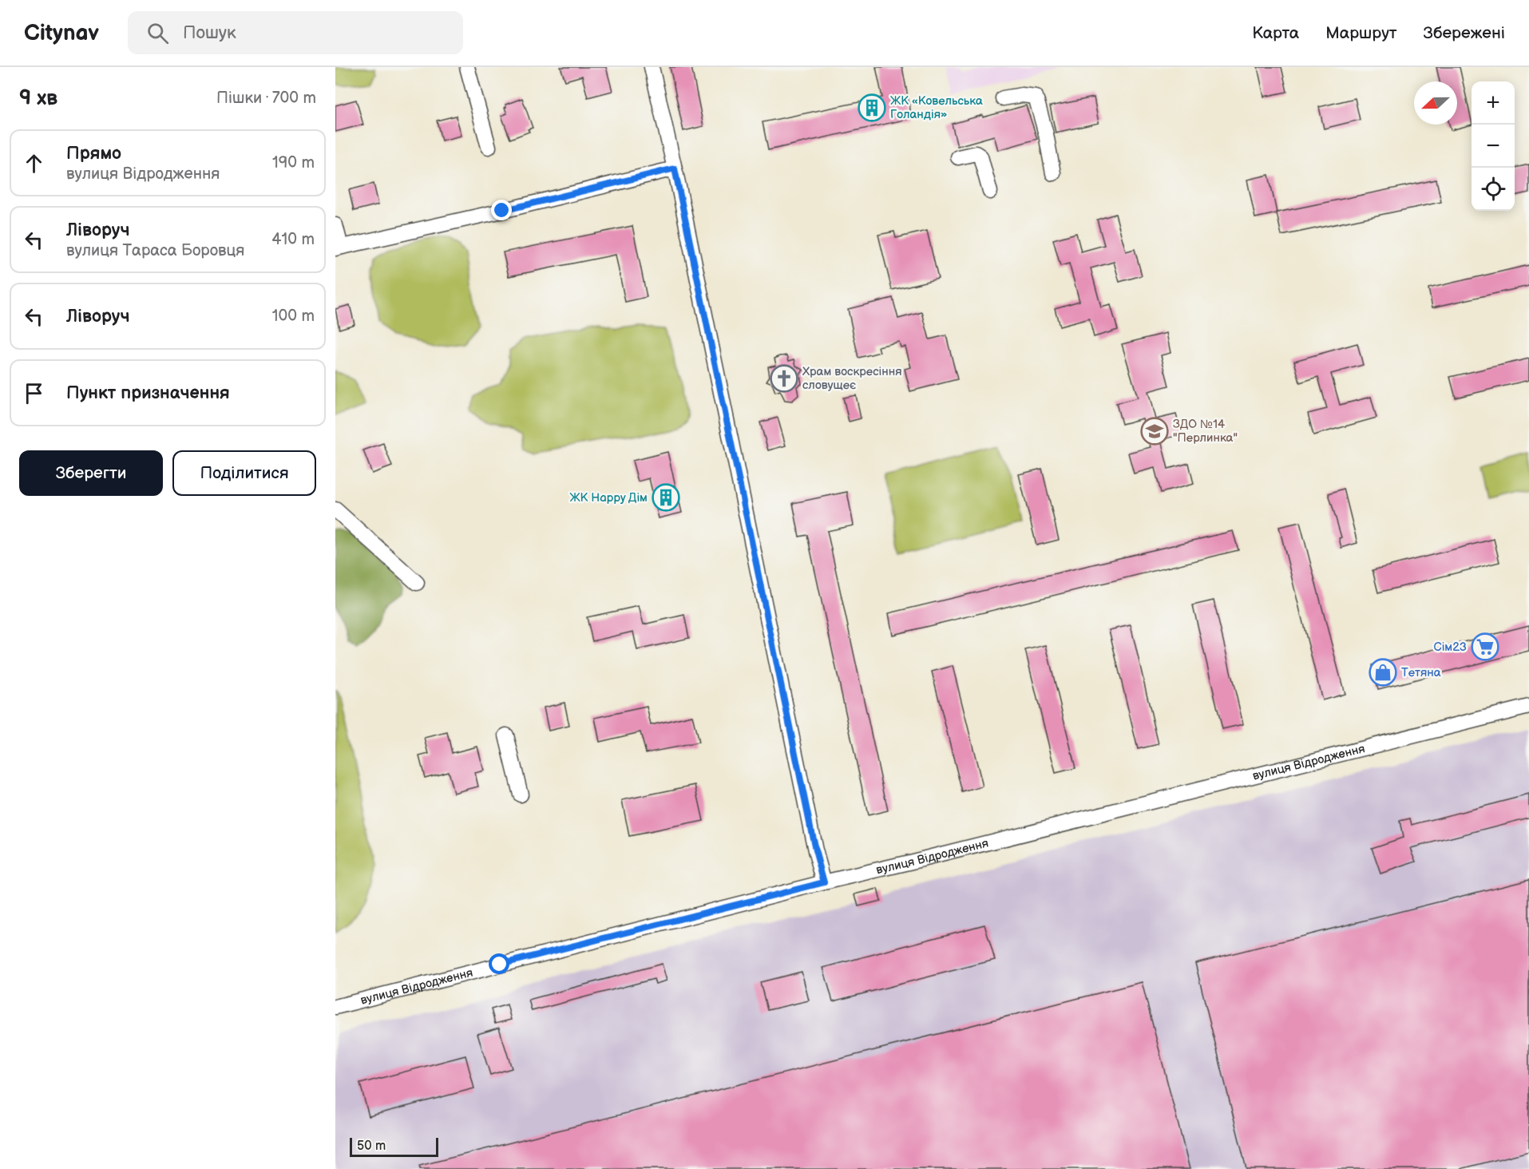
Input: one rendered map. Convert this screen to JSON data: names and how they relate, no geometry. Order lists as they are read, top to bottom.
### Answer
{
  "streets": {
    "street": ["вулиця Відродження"]
  },
  "places": {
    "building": ["ЖК «Ковельська Голандія»", "ЖК Happy Дім"],
    "church": ["Храм воскресіння словущеє"],
    "school or university": ["ЗДО №14 \"Перлинка\""],
    "supermarket": ["Сім23"],
    "shop": ["Тетяна"]
  },
  "scale_bar": "50 m",
  "north": "left",
  "page": {
    "header": "Citynav",
    "search": "Пошук",
    "nav": ["Карта", "Маршрут", "Збережені"],
    "heading": ["9 хв", "Пішки · 700 m"],
    "map_buttons": ["+", "−"],
    "list": [
      ["Прямо", "вулиця Відродження", "190 m"],
      ["Ліворуч", "вулиця Тараса Боровця", "410 m"],
      ["Ліворуч", "100 m"],
      "Пункт призначення"
    ],
    "buttons": ["Зберегти", "Поділитися"],
    "scale": "50 m"
  }
}
